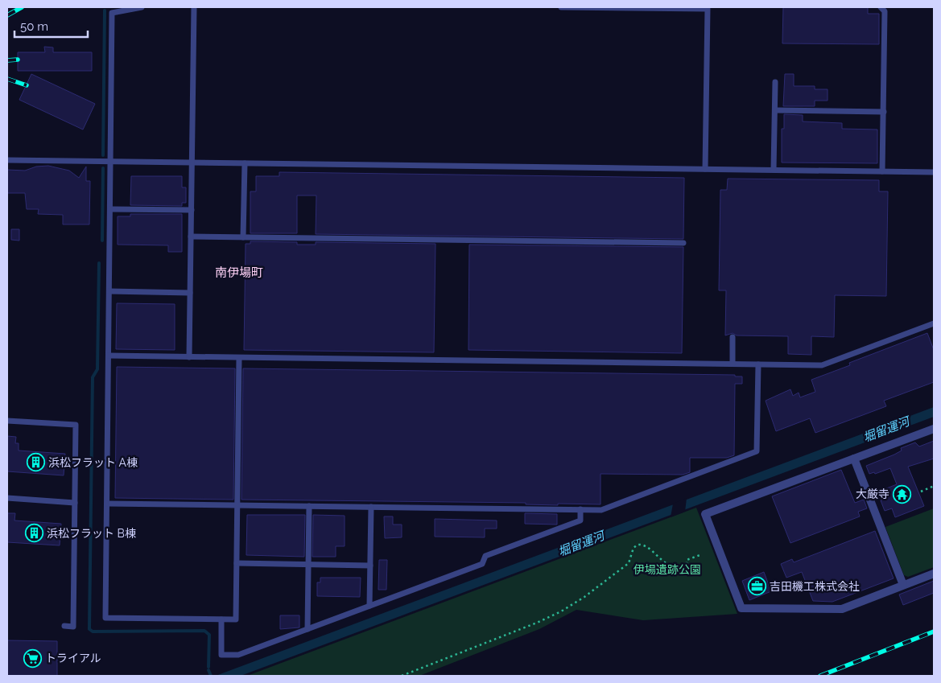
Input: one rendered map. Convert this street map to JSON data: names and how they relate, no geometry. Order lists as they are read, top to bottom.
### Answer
{
  "districts": ["南伊場町"],
  "water": ["堀留運河"],
  "parks": ["伊場遺跡公園"],
  "places": {
    "building": ["浜松フラット A棟", "浜松フラット B棟"],
    "temple": ["大厳寺"],
    "office": ["吉田機工株式会社"],
    "supermarket": ["トライアル"]
  },
  "scale_bar": "50 m"
}
